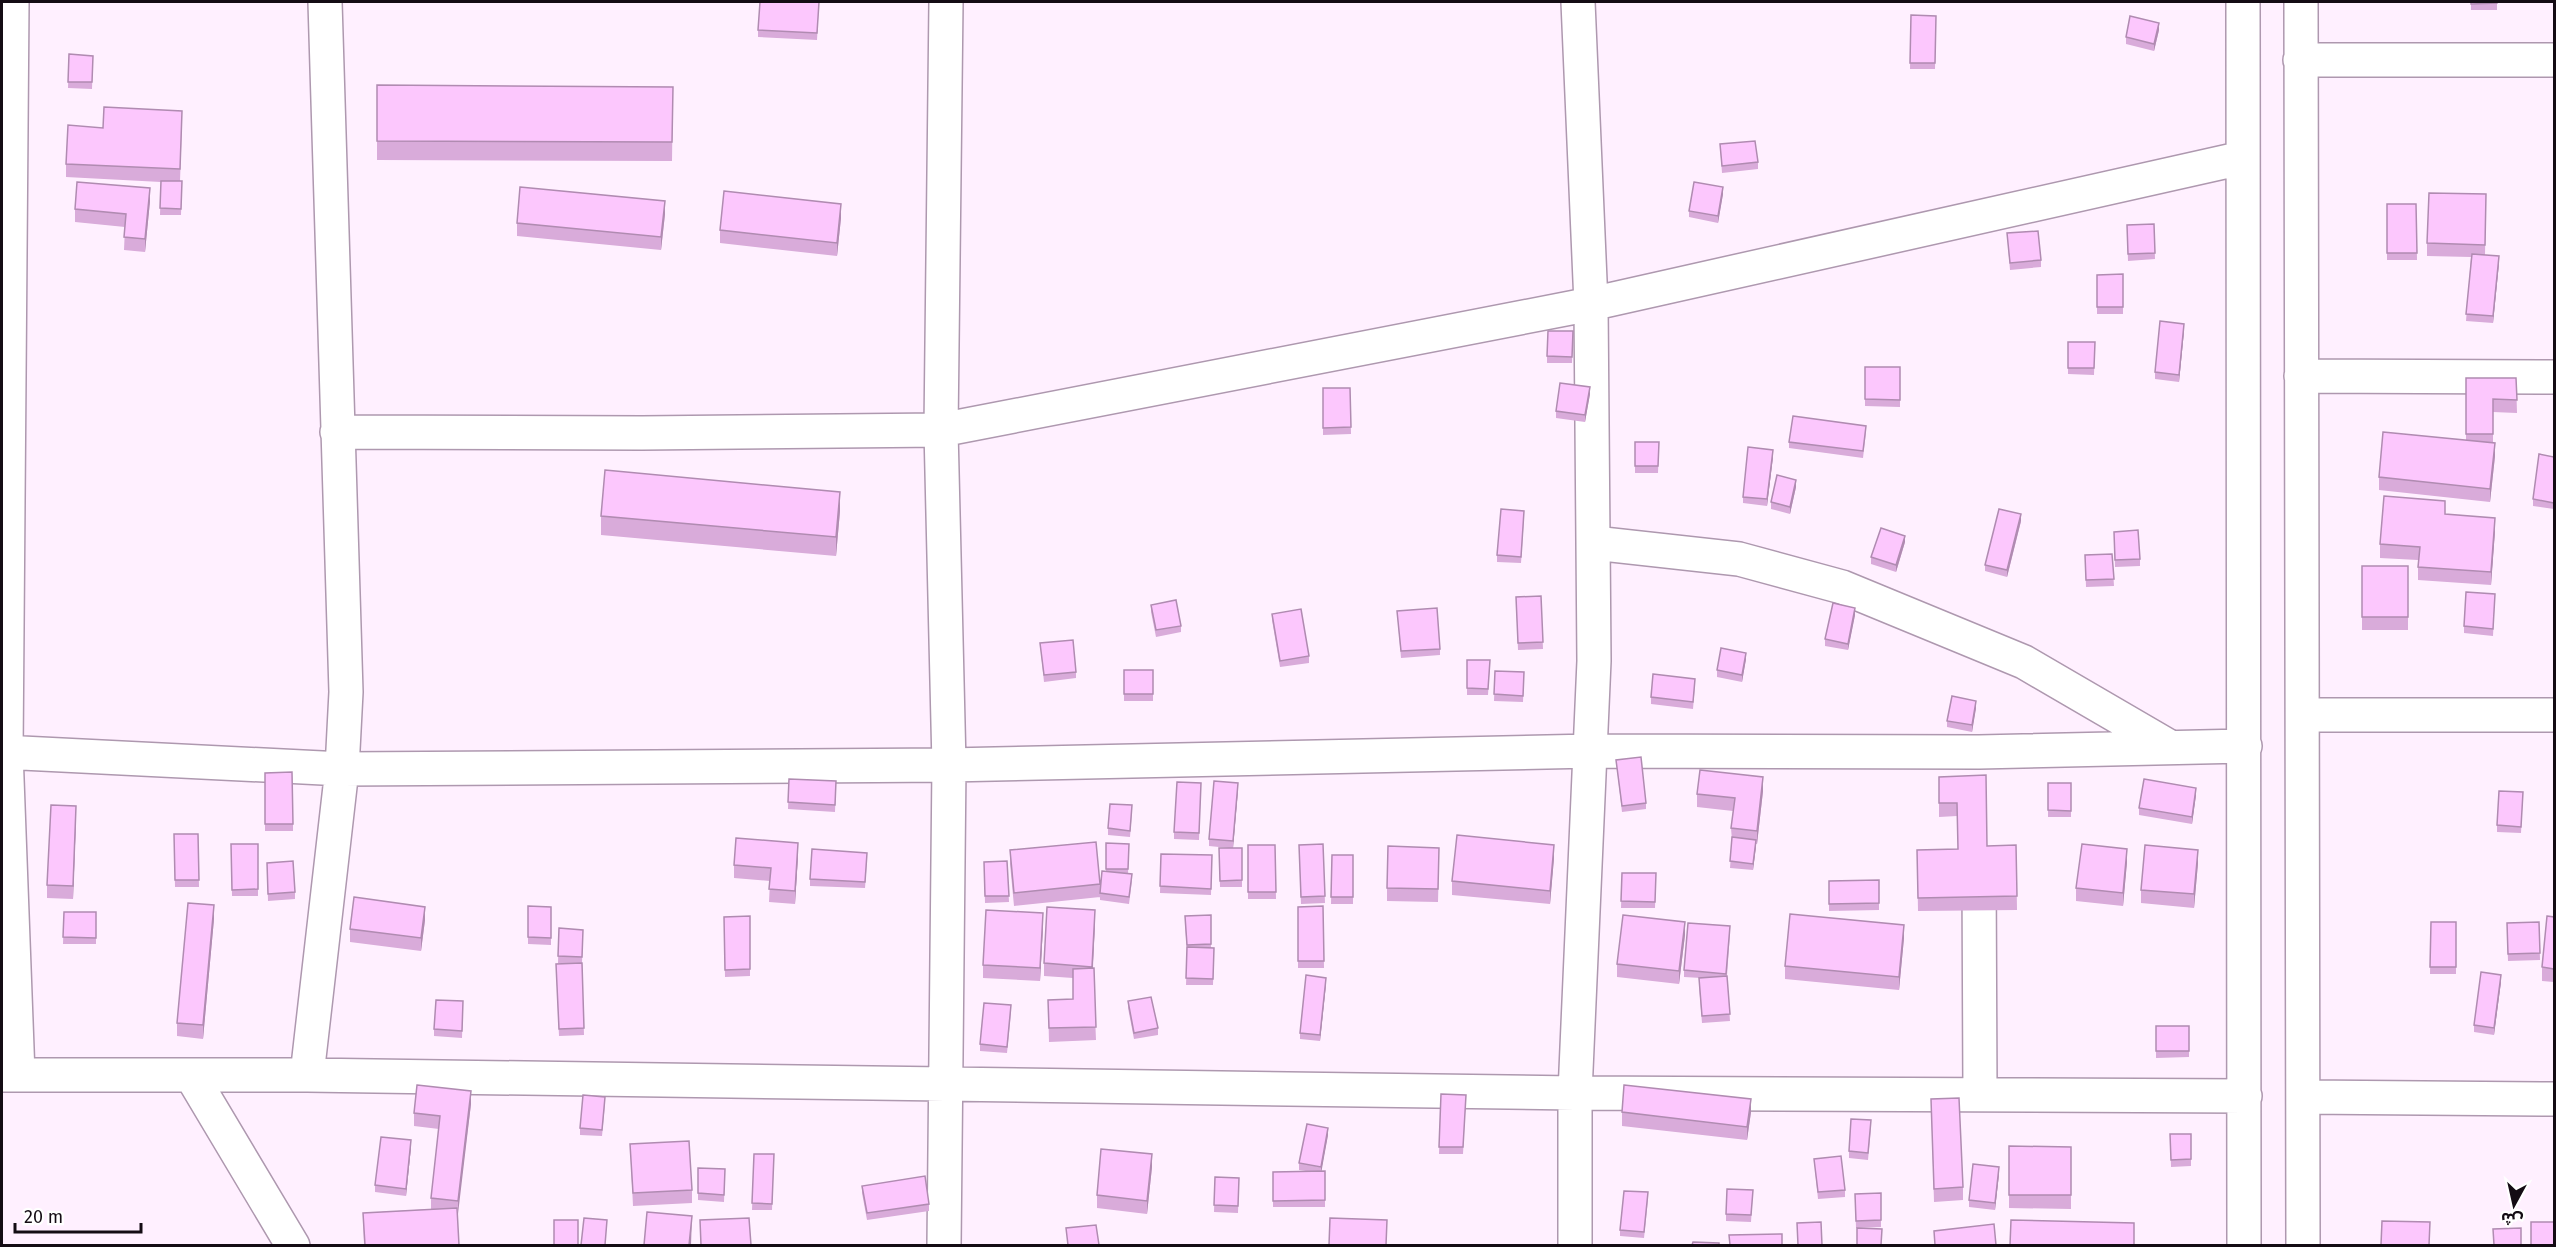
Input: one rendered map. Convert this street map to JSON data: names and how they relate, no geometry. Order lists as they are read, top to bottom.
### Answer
{
  "scale_bar": "20 m",
  "north": "bottom"
}
